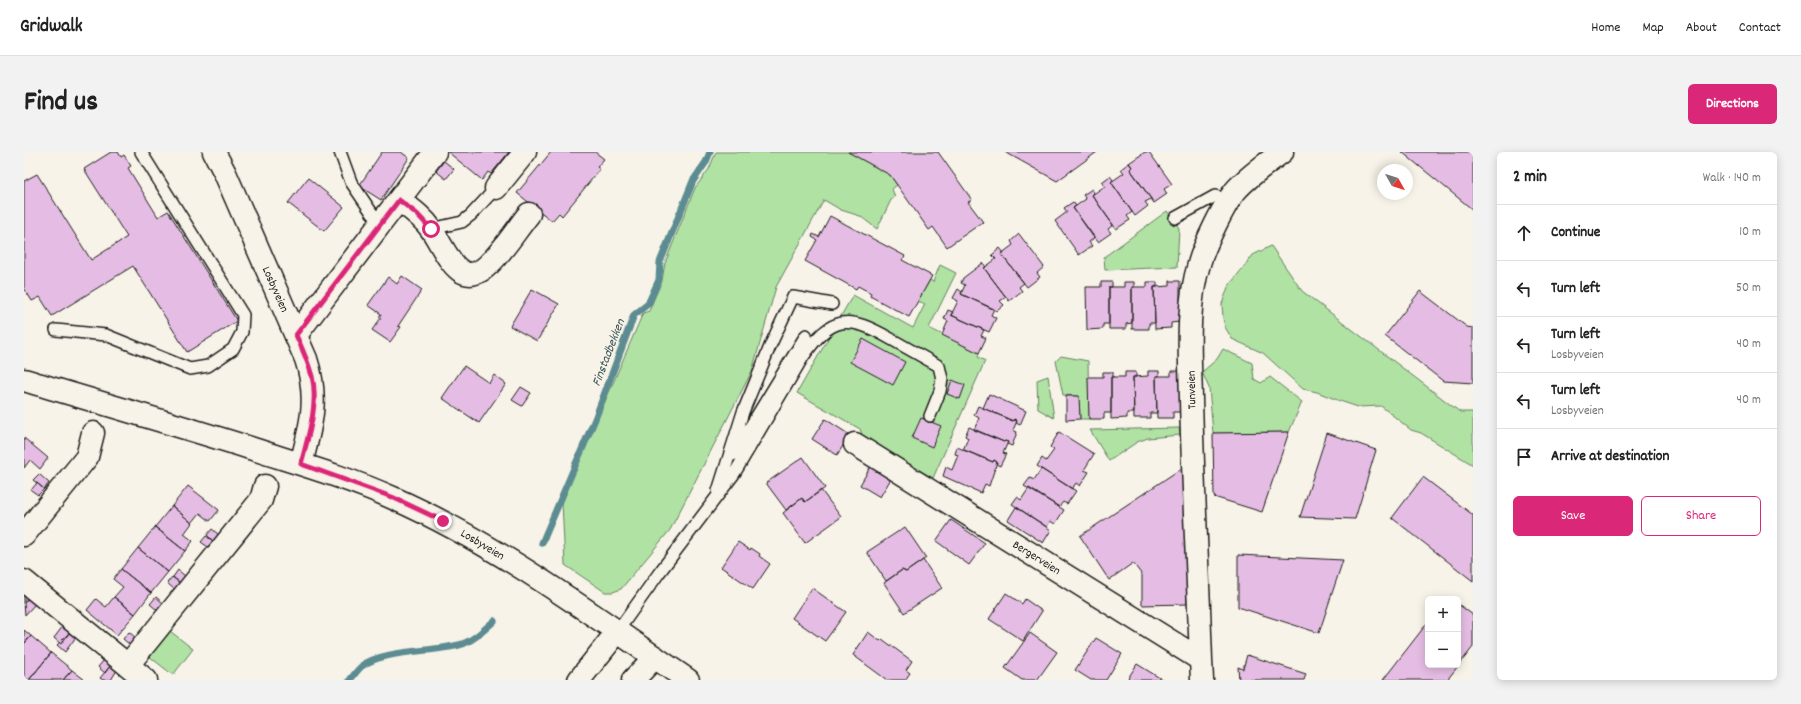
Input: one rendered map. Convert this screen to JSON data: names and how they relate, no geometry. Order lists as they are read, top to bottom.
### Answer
{
  "streets": {
    "street": ["Losbyveien", "Tunveien", "Bergerveien"]
  },
  "crossings": [
    ["Tunveien", "Bergerveien"]
  ],
  "water": ["Finstadbekken"],
  "north": "bottom right",
  "page": {
    "header": "Gridwalk",
    "nav": [
      "Home",
      "Map",
      "About",
      "Contact"
    ],
    "title": "Find us",
    "buttons": [
      "Directions",
      ["Save", "Share"]
    ],
    "heading": ["2 min", "Walk · 140 m"],
    "list": [
      ["Continue", "10 m"],
      ["Turn left", "50 m"],
      ["Turn left", "Losbyveien", "40 m"],
      ["Turn left", "Losbyveien", "40 m"],
      "Arrive at destination"
    ],
    "map_buttons": ["+", "−"]
  }
}
